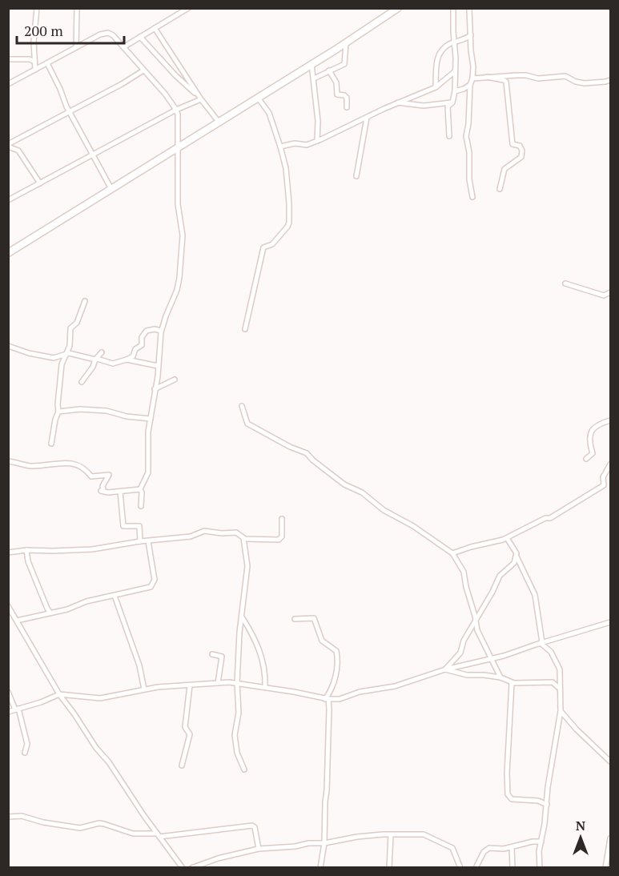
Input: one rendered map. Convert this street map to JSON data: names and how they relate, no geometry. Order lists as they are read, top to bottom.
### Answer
{
  "scale_bar": "200 m",
  "north": "top"
}
